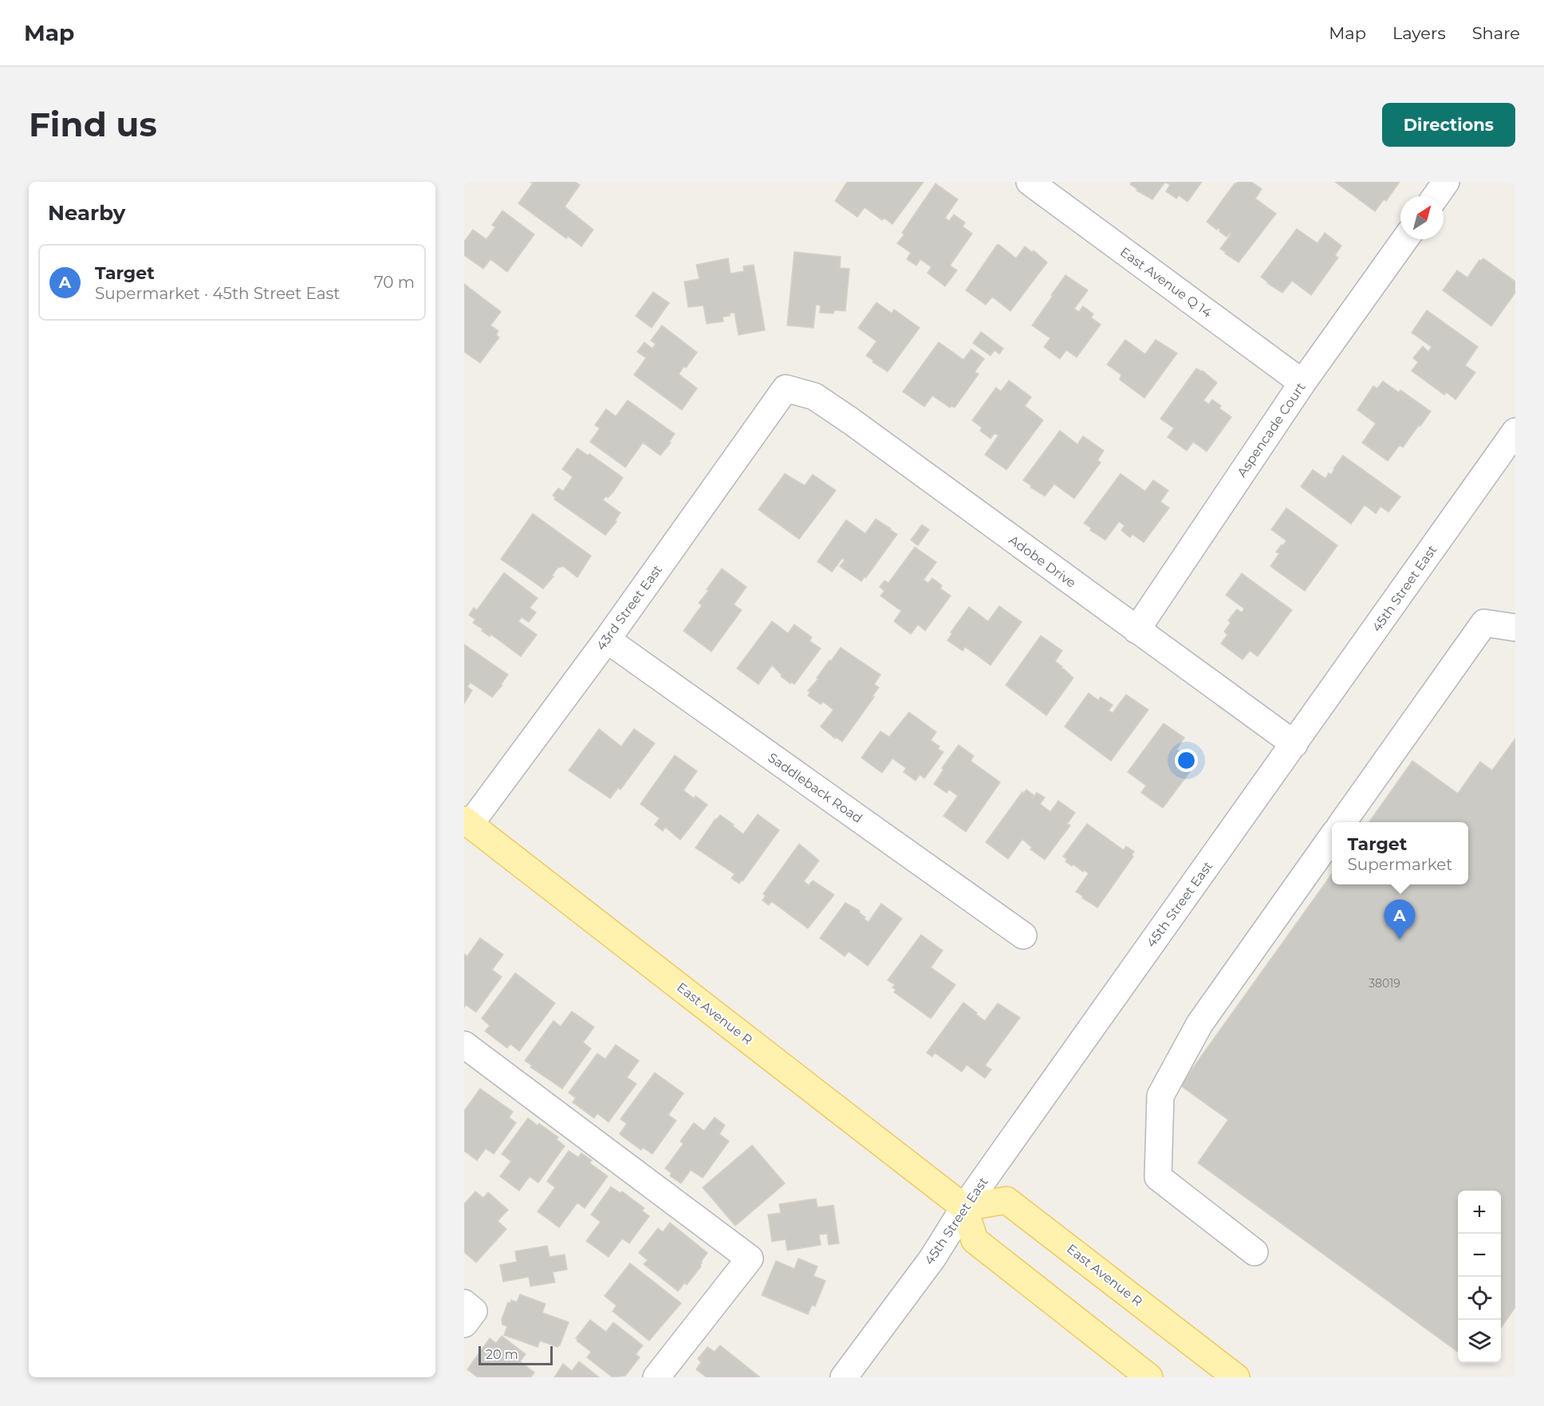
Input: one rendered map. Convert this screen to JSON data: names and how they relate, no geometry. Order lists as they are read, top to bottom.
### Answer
{
  "streets": {
    "main road": ["East Avenue R"],
    "street": [
      "East Avenue Q 14",
      "Aspencade Court",
      "Adobe Drive",
      "45th Street East",
      "43rd Street East",
      "Saddleback Road"
    ]
  },
  "crossings": [
    ["East Avenue Q 14", "Aspencade Court"],
    ["Aspencade Court", "Adobe Drive"],
    ["Adobe Drive", "45th Street East"],
    ["Adobe Drive", "43rd Street East"],
    ["45th Street East", "East Avenue R"],
    ["43rd Street East", "Saddleback Road"],
    ["43rd Street East", "East Avenue R"]
  ],
  "house_numbers": ["38019"],
  "scale_bar": "20 m",
  "north": "top right",
  "page": {
    "header": "Map",
    "nav": ["Map", "Layers", "Share"],
    "buttons": "Directions",
    "title": "Find us",
    "heading": "Nearby",
    "list": [
      {
        "mark": "A",
        "name": "Target",
        "note": "Supermarket · 45th Street East",
        "value": "70 m"
      }
    ],
    "popup": ["Target", "Supermarket"],
    "pins": "A",
    "map_buttons": ["+", "−"],
    "scale": "20 m"
  }
}
